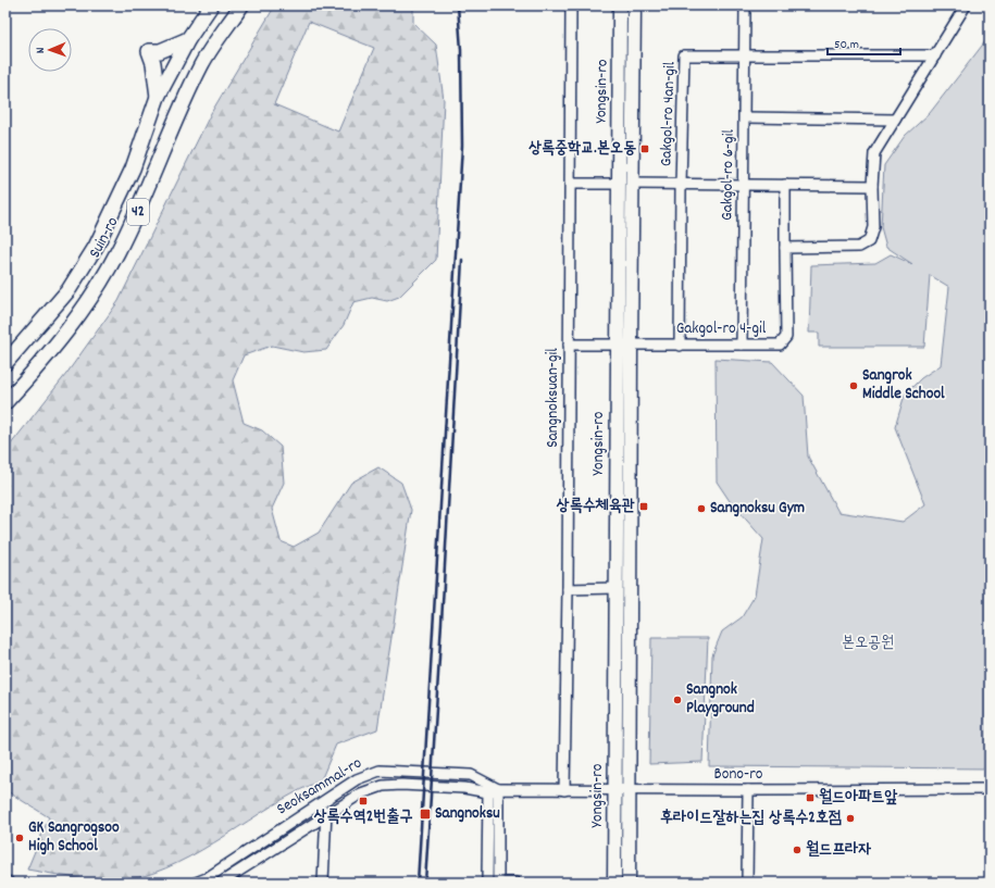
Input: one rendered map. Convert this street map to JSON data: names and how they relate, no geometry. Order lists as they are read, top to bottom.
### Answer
{
  "streets": {
    "highway": ["42", "Suin-ro"],
    "main road": ["Yongsin-ro"],
    "street": [
      "Gakgol-ro 4an-gil",
      "Gakgol-ro 6-gil",
      "Gakgol-ro 4-gil",
      "Sangnoksuan-gil",
      "Bono-ro",
      "Seoksammal-ro"
    ]
  },
  "crossings": [
    ["Yongsin-ro", "Gakgol-ro 4-gil"],
    ["Yongsin-ro", "Bono-ro"],
    ["Gakgol-ro 4an-gil", "Gakgol-ro 6-gil"],
    ["Gakgol-ro 4an-gil", "Gakgol-ro 4-gil"],
    ["Gakgol-ro 6-gil", "Gakgol-ro 4-gil"],
    ["Gakgol-ro 4-gil", "Sangnoksuan-gil"],
    ["Sangnoksuan-gil", "Bono-ro"],
    ["Bono-ro", "Seoksammal-ro"]
  ],
  "parks": ["본오공원"],
  "places": {
    "transit": [
      "상록중학교.본오동",
      "상록수체육관",
      "월드아파트앞",
      "상록수역2번출구",
      "Sangnoksu"
    ],
    "other": [
      "Sangrok Middle School",
      "Sangnoksu Gym",
      "Sangnok Playground",
      "후라이드잘하는집 상록수2호점",
      "GK Sangrogsoo High School",
      "월드프라자"
    ]
  },
  "scale_bar": "50 m",
  "north": "left"
}
